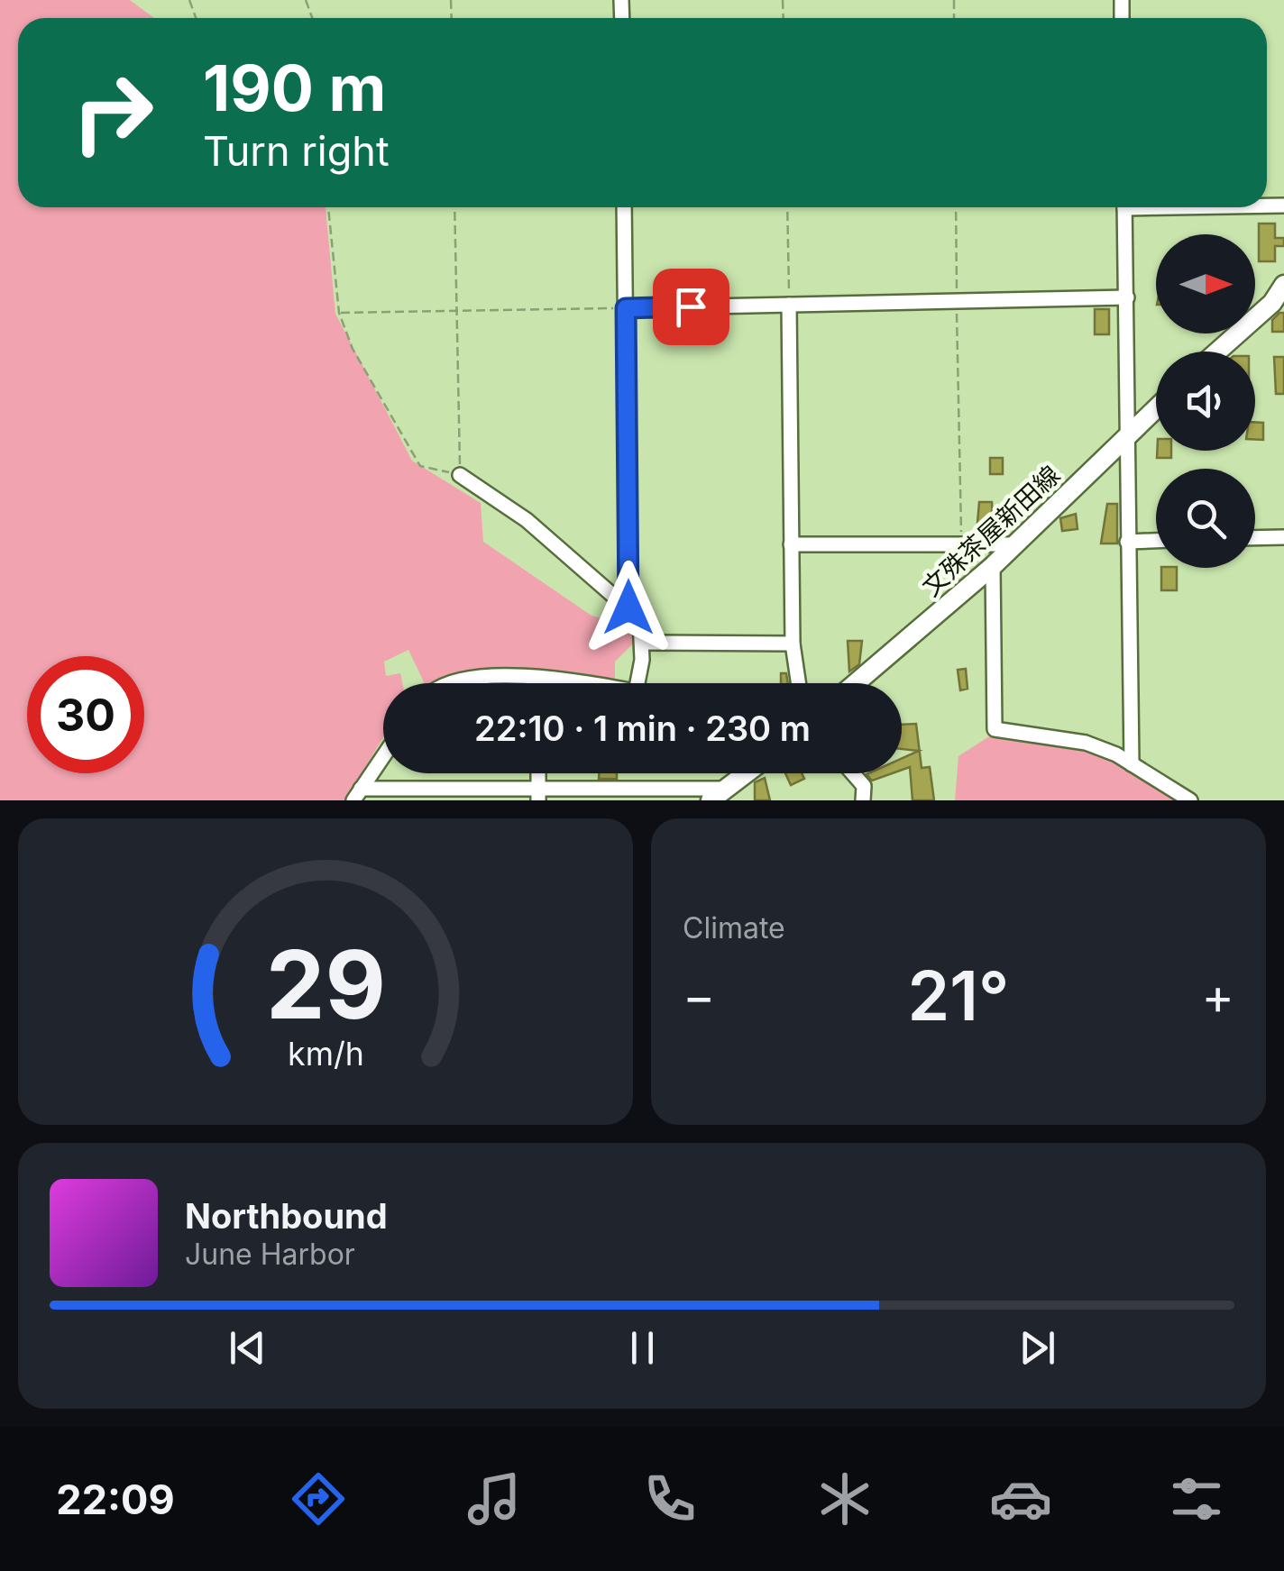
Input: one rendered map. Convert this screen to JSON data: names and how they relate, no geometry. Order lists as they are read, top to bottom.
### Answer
{
  "streets": {
    "main road": ["文殊茶屋新田線"]
  },
  "north": "right",
  "page": {
    "turn": ["190 m", "Turn right"],
    "limit": "30",
    "trip": "22:10 · 1 min · 230 m",
    "tile": "Climate",
    "heat": ["−", "21°", "+"],
    "song": ["Northbound", "June Harbor"],
    "tabs": "22:09",
    "gauge": ["29", "km/h"]
  }
}
